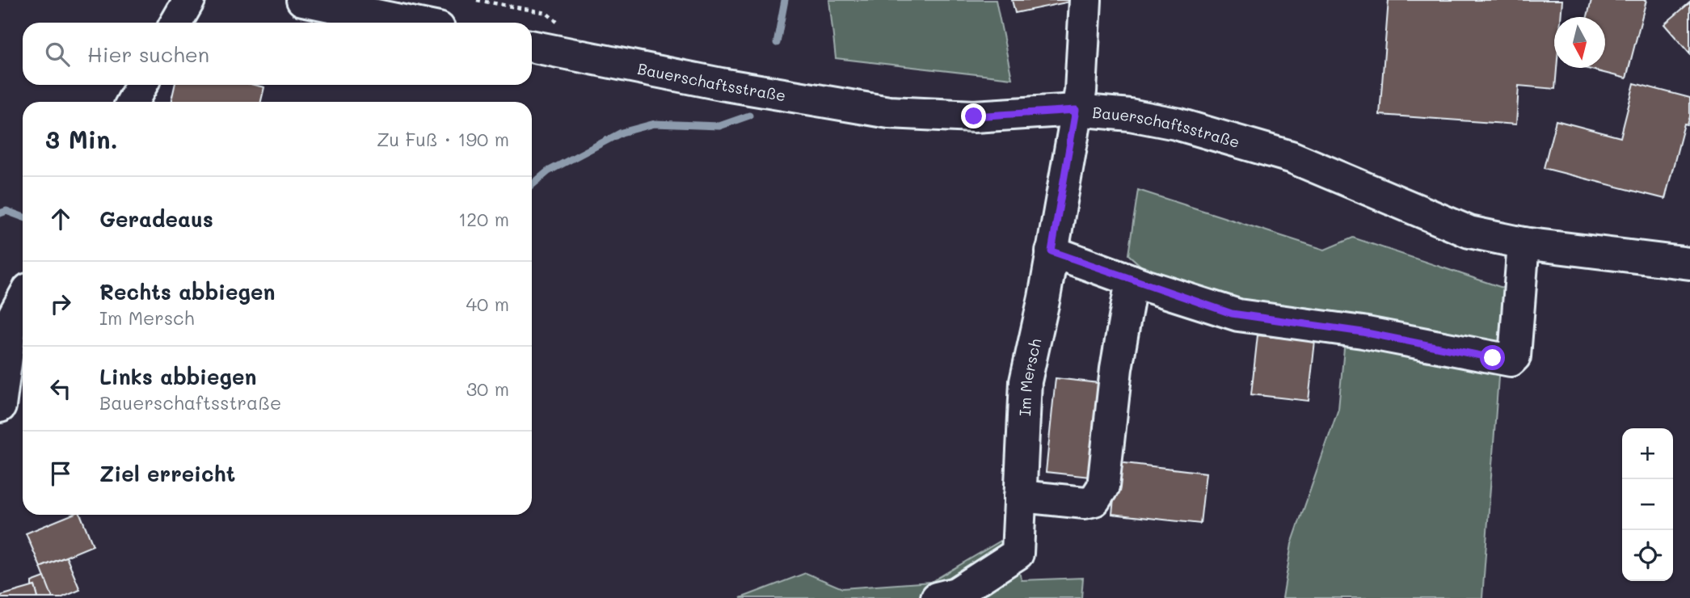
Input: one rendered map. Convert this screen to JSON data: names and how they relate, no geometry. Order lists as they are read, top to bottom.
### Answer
{
  "streets": {
    "street": ["Bauerschaftsstraße", "Im Mersch"]
  },
  "crossings": [
    ["Bauerschaftsstraße", "Im Mersch"]
  ],
  "north": "bottom",
  "page": {
    "search": "Hier suchen",
    "heading": ["3 Min.", "Zu Fuß · 190 m"],
    "list": [
      ["Geradeaus", "120 m"],
      ["Rechts abbiegen", "Im Mersch", "40 m"],
      ["Links abbiegen", "Bauerschaftsstraße", "30 m"],
      "Ziel erreicht"
    ],
    "map_buttons": ["+", "−"]
  }
}
